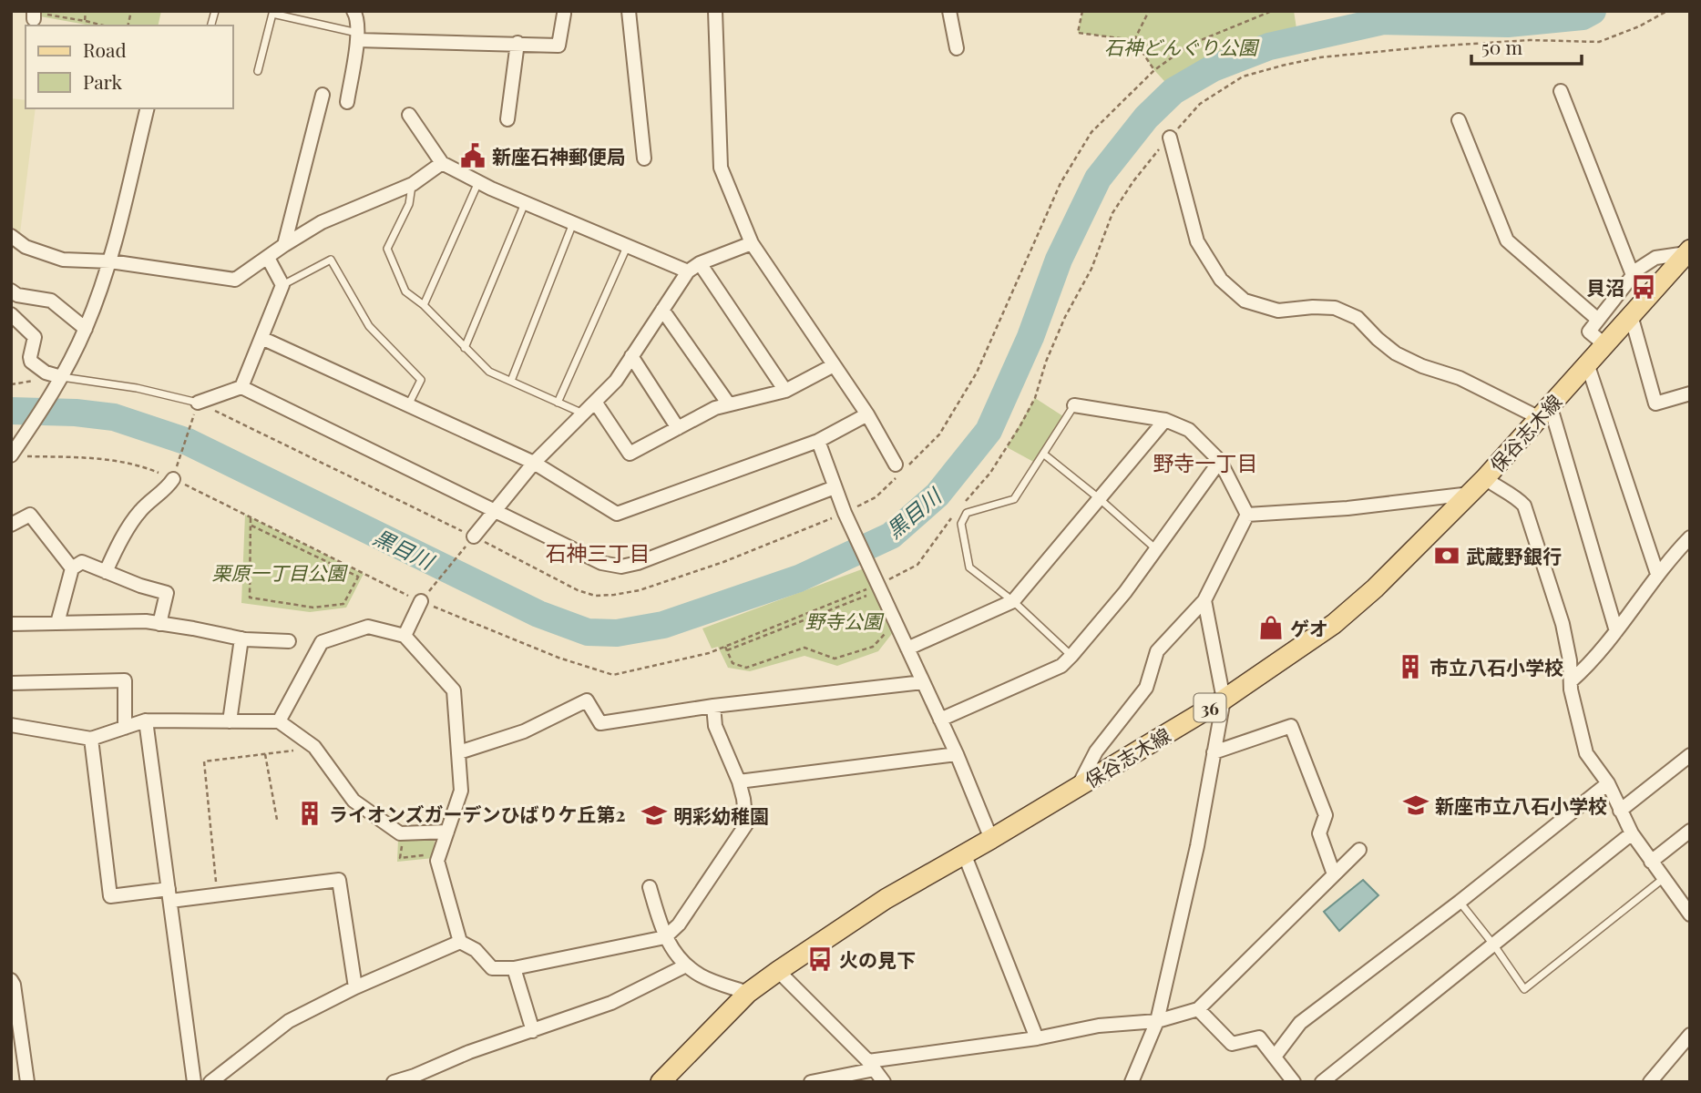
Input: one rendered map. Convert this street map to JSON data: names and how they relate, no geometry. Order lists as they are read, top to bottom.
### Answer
{
  "streets": {
    "main road": ["保谷志木線", "36"]
  },
  "districts": ["野寺一丁目", "石神三丁目"],
  "water": ["黒目川"],
  "parks": ["石神どんぐり公園", "栗原一丁目公園", "野寺公園"],
  "places": {
    "public building": ["新座石神郵便局"],
    "bus stop": ["貝沼", "火の見下"],
    "bank": ["武蔵野銀行"],
    "shop": ["ゲオ"],
    "building": ["市立八石小学校", "ライオンズガーデンひばりケ丘第2"],
    "school or university": ["新座市立八石小学校", "明彩幼稚園"]
  },
  "legend": ["Road", "Park"],
  "scale_bar": "50 m"
}
